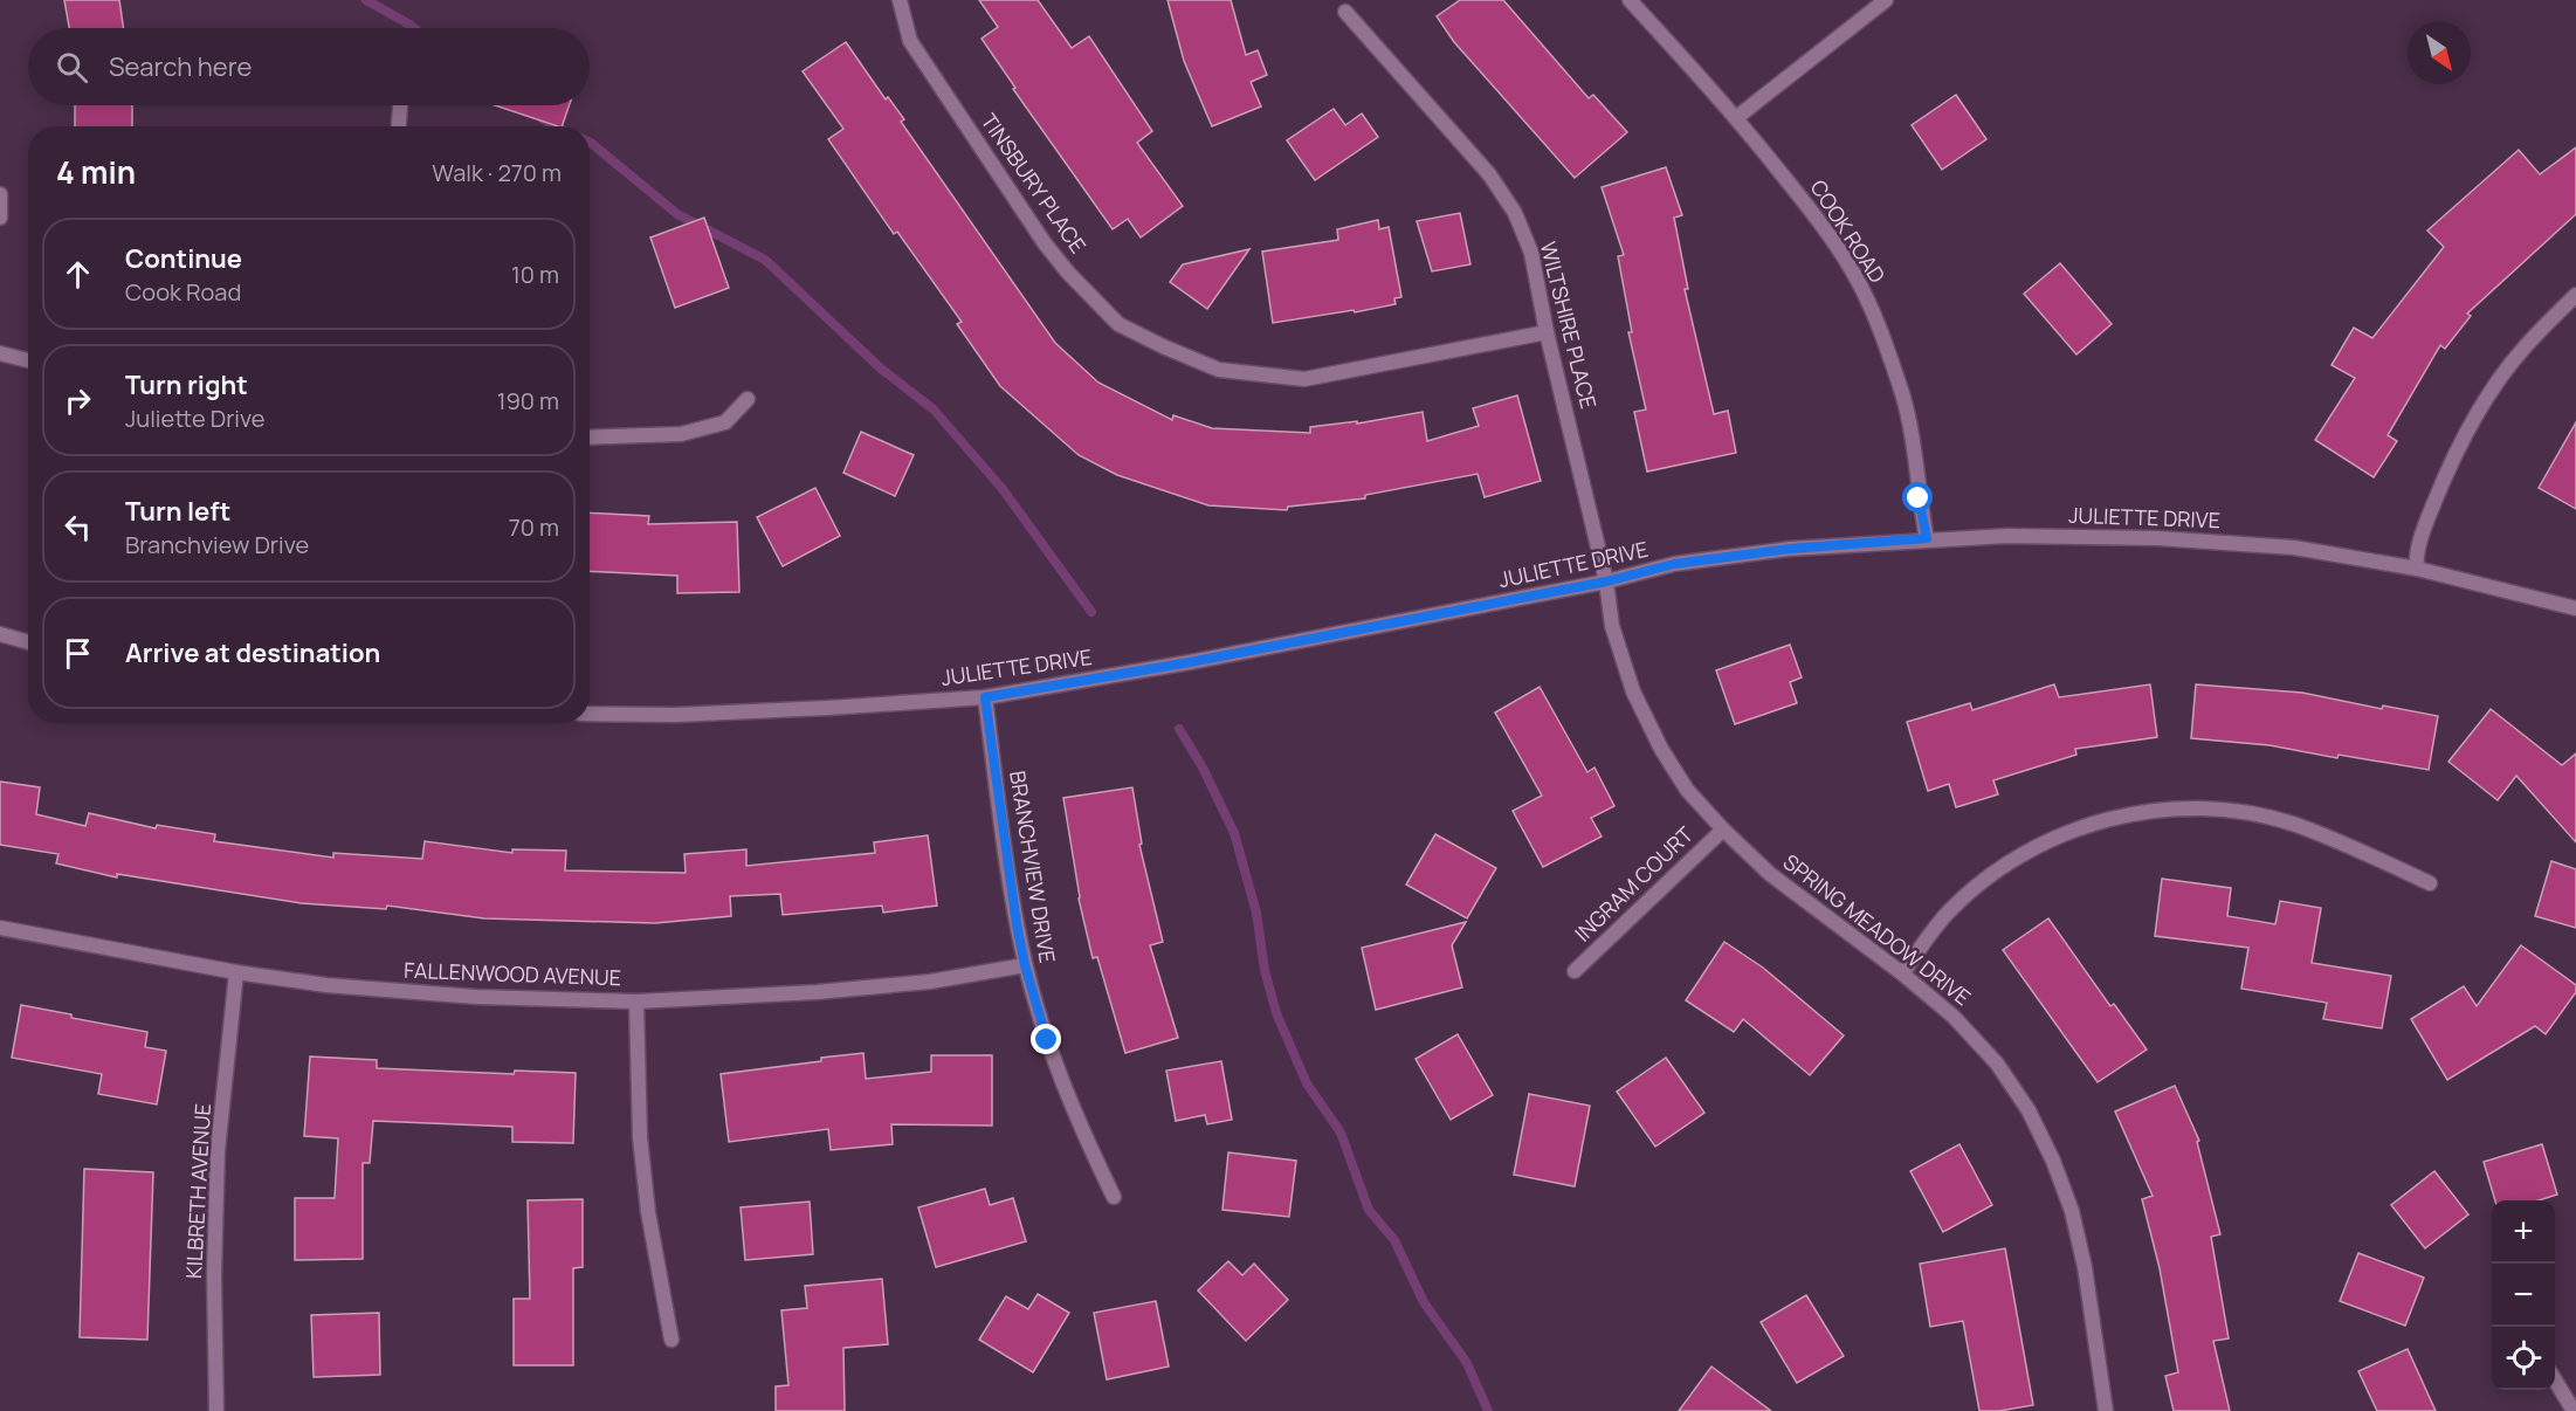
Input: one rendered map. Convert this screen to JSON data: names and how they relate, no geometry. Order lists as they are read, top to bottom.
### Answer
{
  "streets": {
    "street": [
      "TINSBURY PLACE",
      "COOK ROAD",
      "WILTSHIRE PLACE",
      "JULIETTE DRIVE",
      "BRANCHVIEW DRIVE",
      "INGRAM COURT",
      "SPRING MEADOW DRIVE",
      "FALLENWOOD AVENUE",
      "KILBRETH AVENUE"
    ]
  },
  "crossings": [
    ["TINSBURY PLACE", "WILTSHIRE PLACE"],
    ["COOK ROAD", "JULIETTE DRIVE"],
    ["WILTSHIRE PLACE", "JULIETTE DRIVE"],
    ["WILTSHIRE PLACE", "SPRING MEADOW DRIVE"],
    ["JULIETTE DRIVE", "BRANCHVIEW DRIVE"],
    ["JULIETTE DRIVE", "SPRING MEADOW DRIVE"],
    ["BRANCHVIEW DRIVE", "FALLENWOOD AVENUE"],
    ["INGRAM COURT", "SPRING MEADOW DRIVE"],
    ["FALLENWOOD AVENUE", "KILBRETH AVENUE"]
  ],
  "north": "bottom right",
  "page": {
    "search": "Search here",
    "heading": ["4 min", "Walk · 270 m"],
    "list": [
      ["Continue", "Cook Road", "10 m"],
      ["Turn right", "Juliette Drive", "190 m"],
      ["Turn left", "Branchview Drive", "70 m"],
      "Arrive at destination"
    ],
    "map_buttons": ["+", "−"]
  }
}
